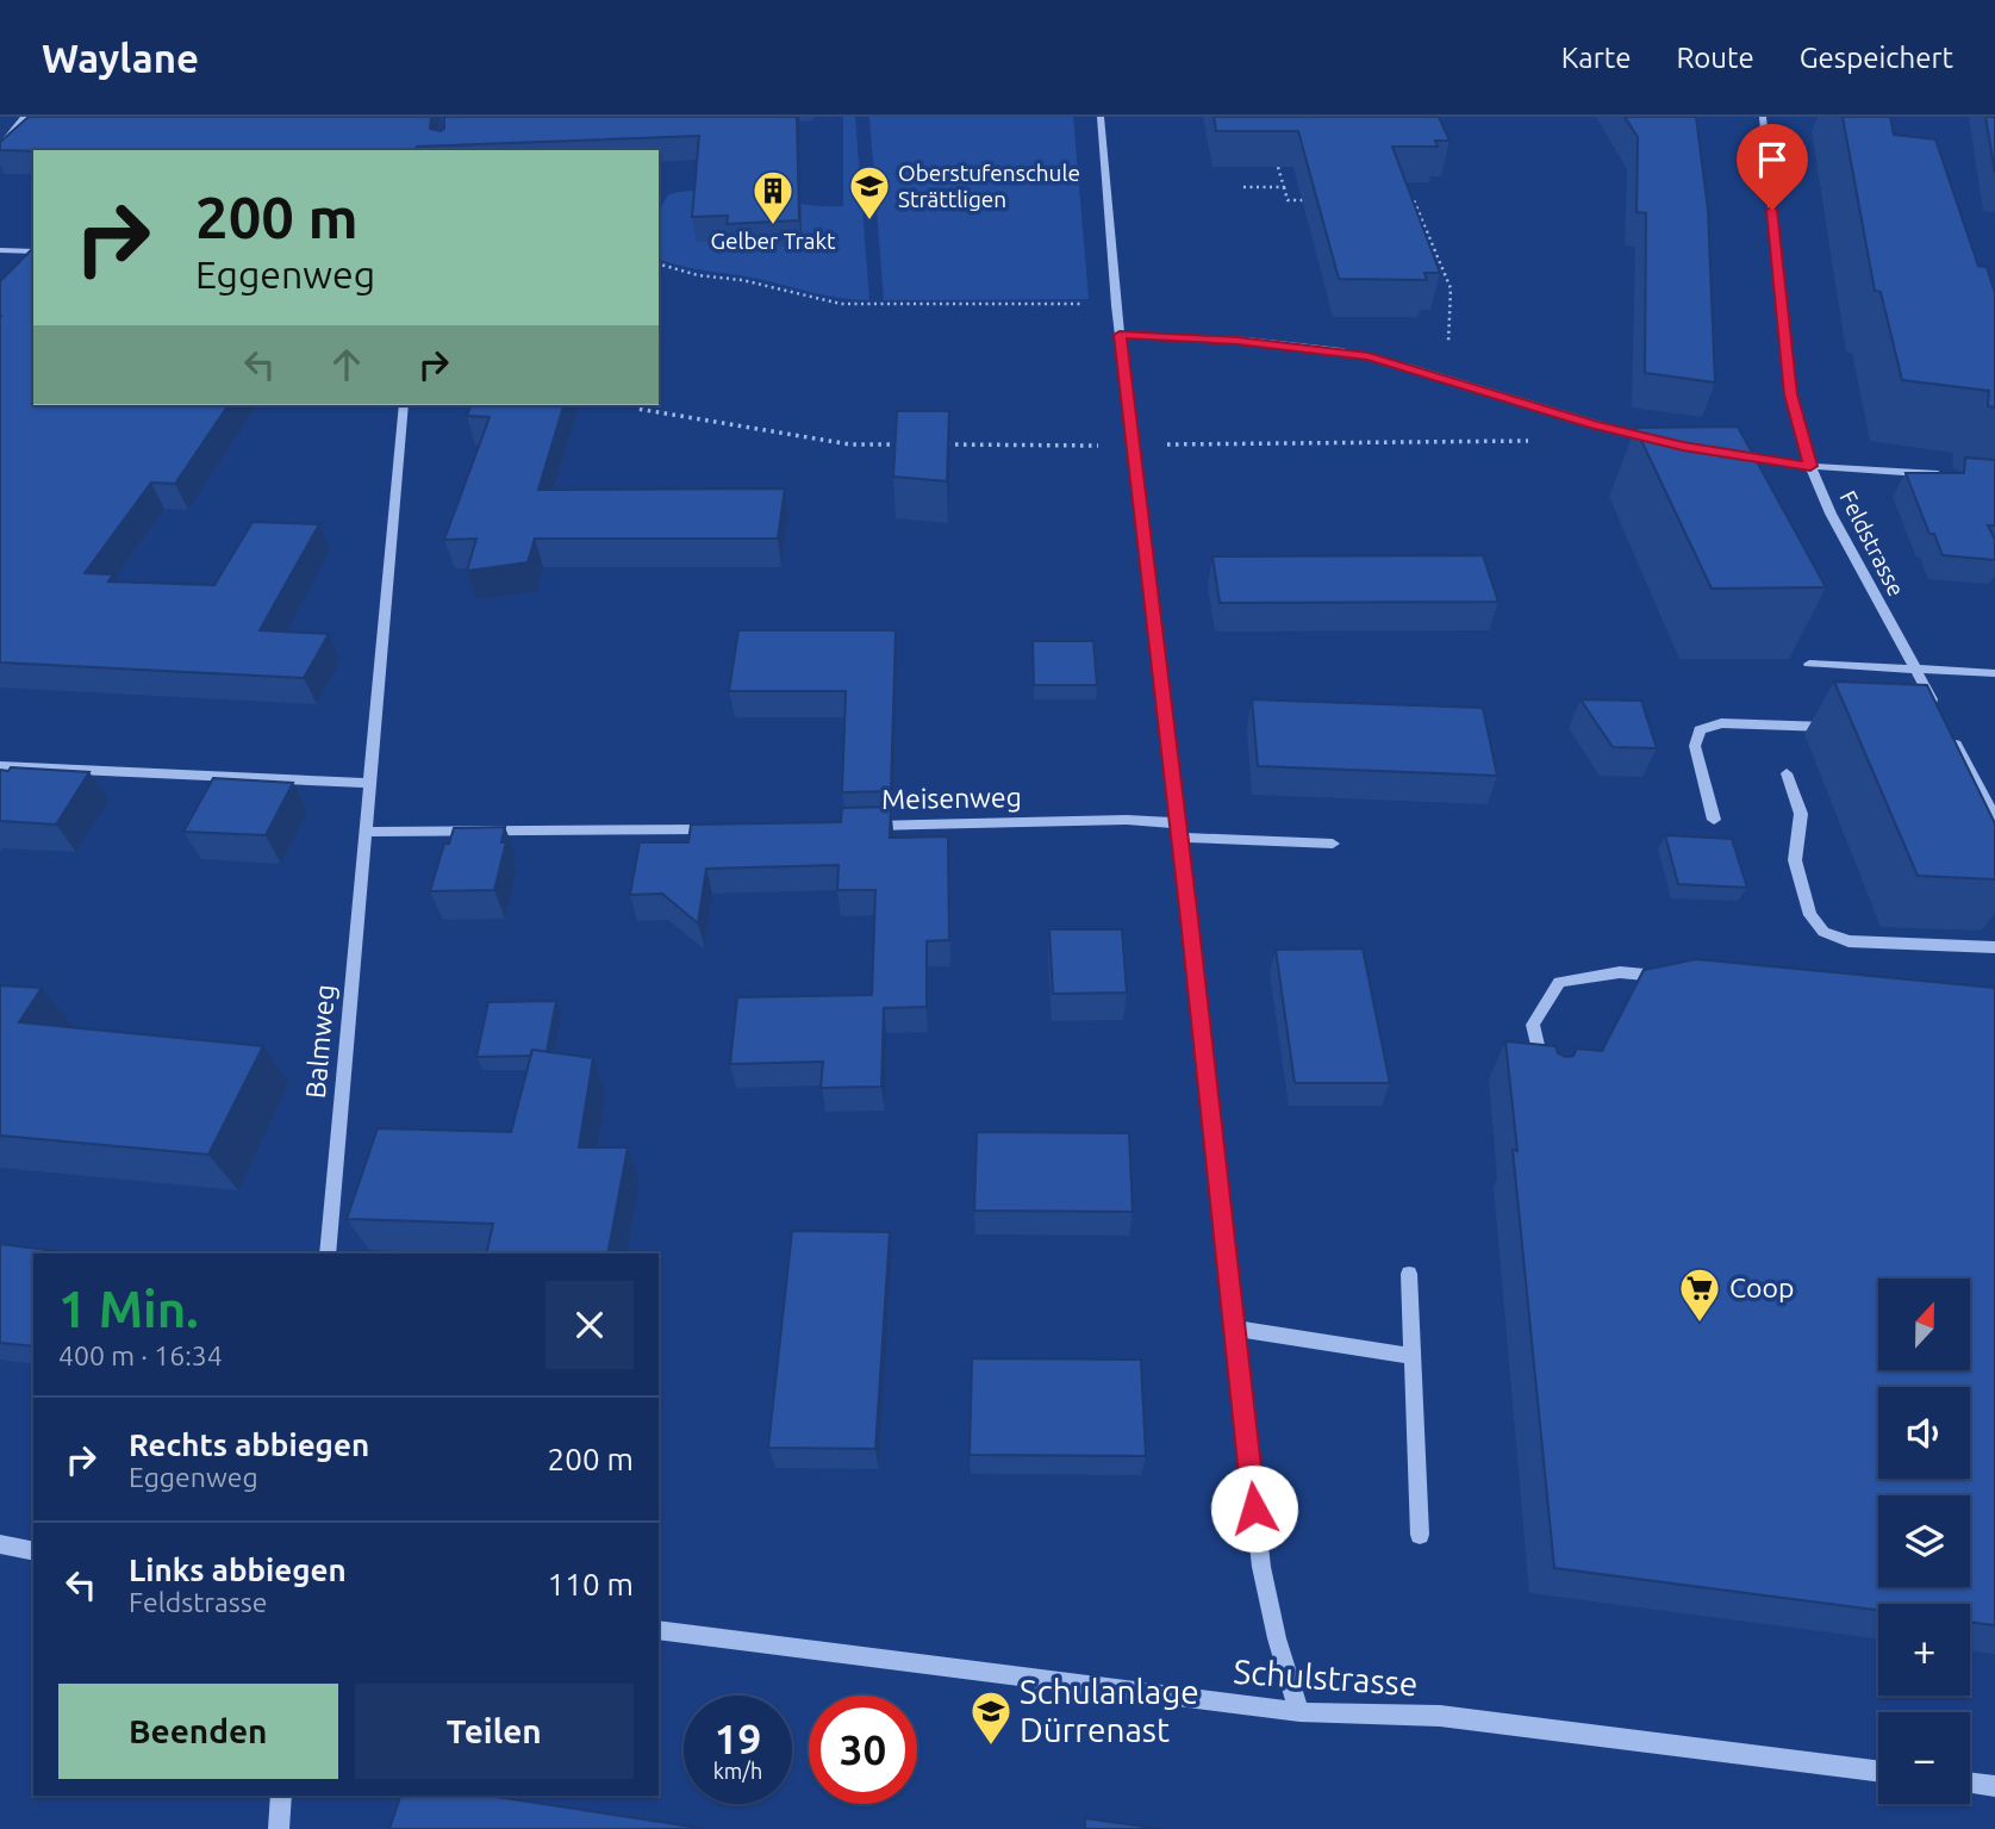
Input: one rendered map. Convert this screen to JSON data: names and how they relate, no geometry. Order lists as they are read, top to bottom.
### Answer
{
  "streets": {
    "street": [
      "Feldstrasse",
      "Meisenweg",
      "Balmweg",
      "Schulstrasse"
    ]
  },
  "places": {
    "school or university": ["Oberstufenschule Strättligen", "Schulanlage Dürrenast"],
    "building": ["Gelber Trakt"],
    "supermarket": ["Coop"]
  },
  "north": "top",
  "page": {
    "header": "Waylane",
    "nav": ["Karte", "Route", "Gespeichert"],
    "turn": ["200 m", "Eggenweg"],
    "heading": ["1 Min.", "400 m · 16:34"],
    "map_buttons": ["+", "−"],
    "list": [
      {
        "name": "Rechts abbiegen",
        "note": "Eggenweg",
        "value": "200 m"
      },
      {
        "name": "Links abbiegen",
        "note": "Feldstrasse",
        "value": "110 m"
      }
    ],
    "buttons": ["Beenden", "Teilen"],
    "speed": "19 km/h",
    "limit": "30"
  }
}
